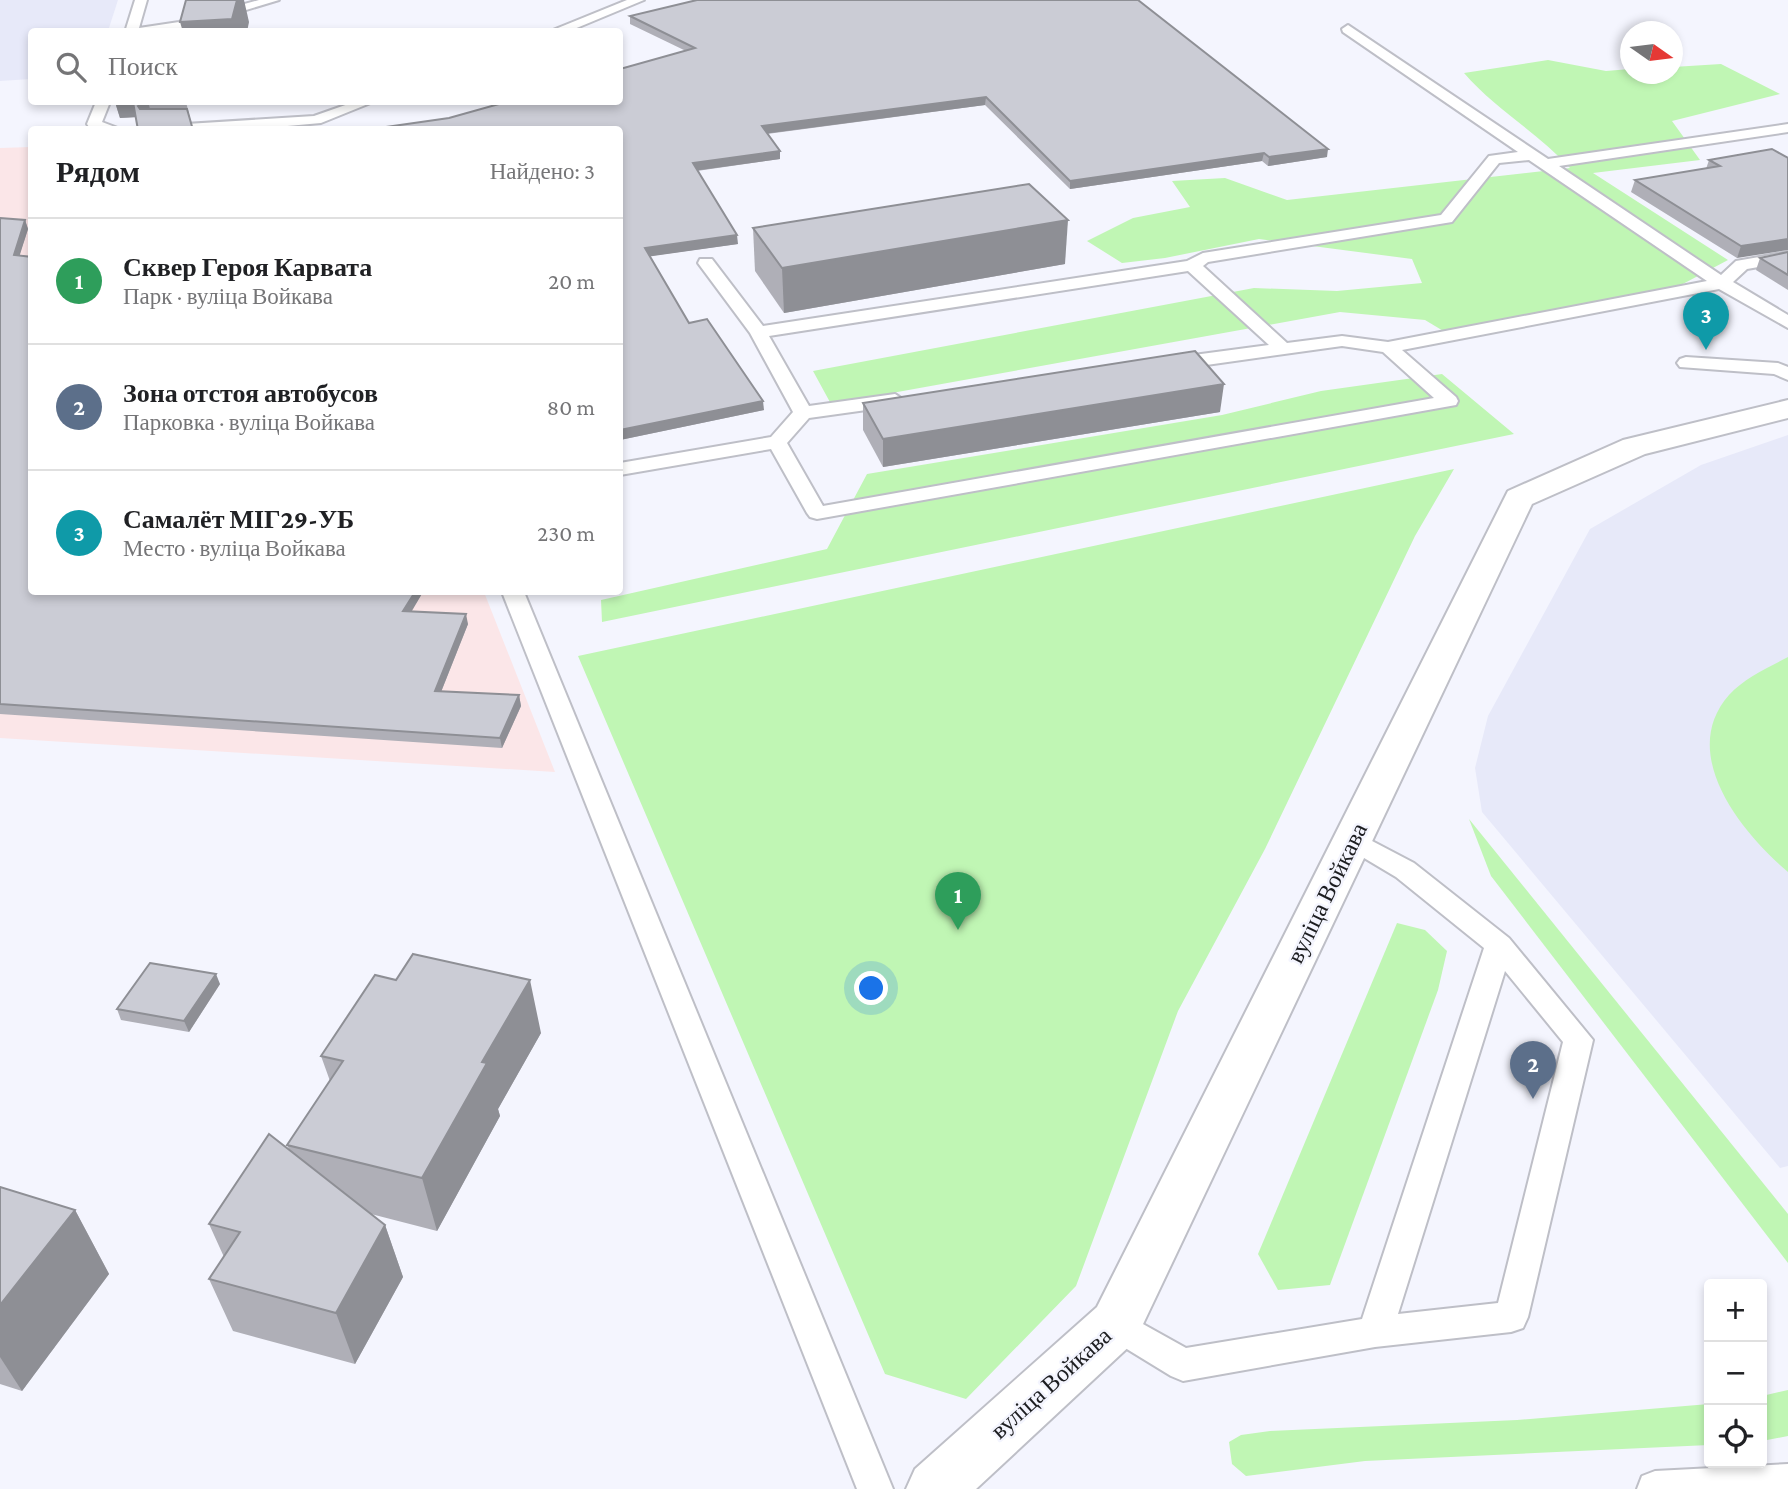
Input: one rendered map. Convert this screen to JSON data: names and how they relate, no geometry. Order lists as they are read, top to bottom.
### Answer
{
  "streets": {
    "main road": ["вуліца Войкава"]
  },
  "north": "right",
  "page": {
    "search": "Поиск",
    "heading": ["Рядом", "Найдено: 3"],
    "list": [
      {
        "mark": "1",
        "name": "Сквер Героя Карвата",
        "note": "Парк · вуліца Войкава",
        "value": "20 m"
      },
      {
        "mark": "2",
        "name": "Зона отстоя автобусов",
        "note": "Парковка · вуліца Войкава",
        "value": "80 m"
      },
      {
        "mark": "3",
        "name": "Самалёт МІГ29-УБ",
        "note": "Место · вуліца Войкава",
        "value": "230 m"
      }
    ],
    "pins": ["3", "1", "2"],
    "map_buttons": ["+", "−"]
  }
}
